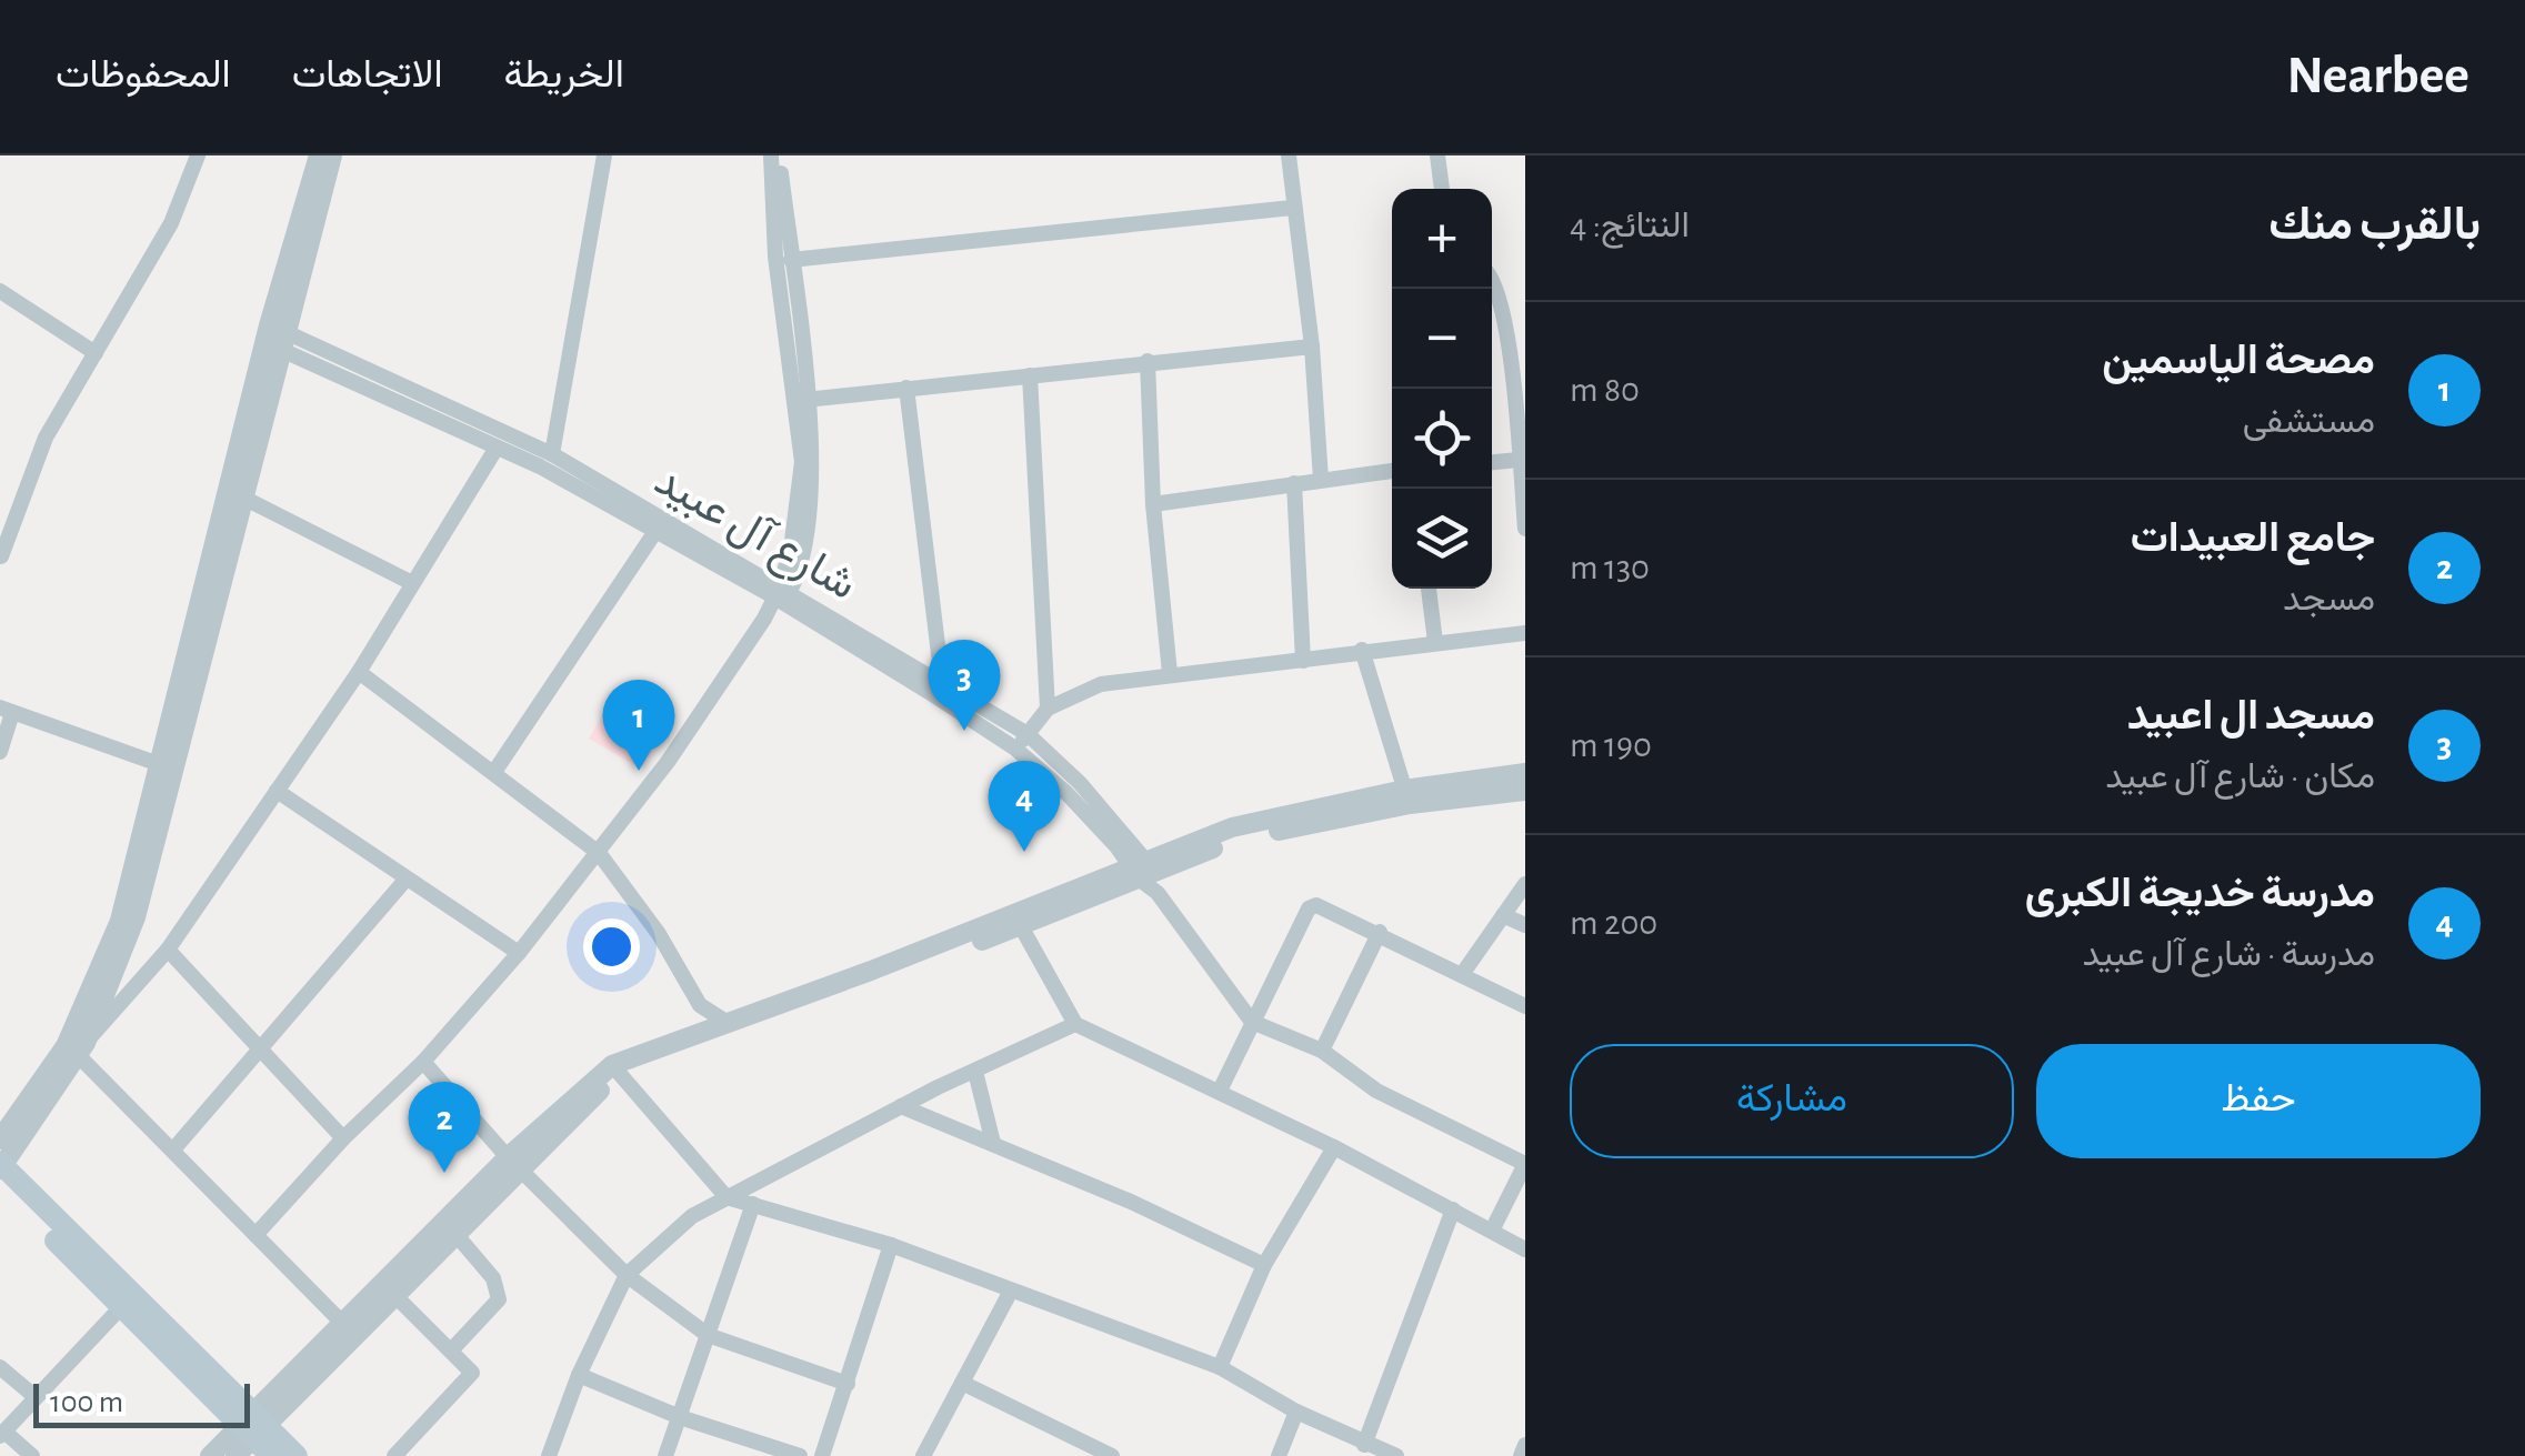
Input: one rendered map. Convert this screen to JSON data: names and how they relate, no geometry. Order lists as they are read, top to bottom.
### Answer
{
  "streets": {
    "street": ["شارع آل عبيد"]
  },
  "scale_bar": "100 m",
  "page": {
    "header": "Nearbee",
    "nav": ["الخريطة", "الاتجاهات", "المحفوظات"],
    "heading": ["بالقرب منك", "النتائج: 4"],
    "map_buttons": ["+", "−"],
    "list": [
      {
        "mark": "1",
        "name": "مصحة الياسمين",
        "note": "مستشفى",
        "value": "80 m"
      },
      {
        "mark": "2",
        "name": "جامع العبيدات",
        "note": "مسجد",
        "value": "130 m"
      },
      {
        "mark": "3",
        "name": "مسجد ال اعبيد",
        "note": "مكان · شارع آل عبيد",
        "value": "190 m"
      },
      {
        "mark": "4",
        "name": "مدرسة خديجة الكبرى",
        "note": "مدرسة · شارع آل عبيد",
        "value": "200 m"
      }
    ],
    "pins": [
      "3",
      "1",
      "4",
      "2"
    ],
    "buttons": ["حفظ", "مشاركة"],
    "scale": "100 m"
  }
}
